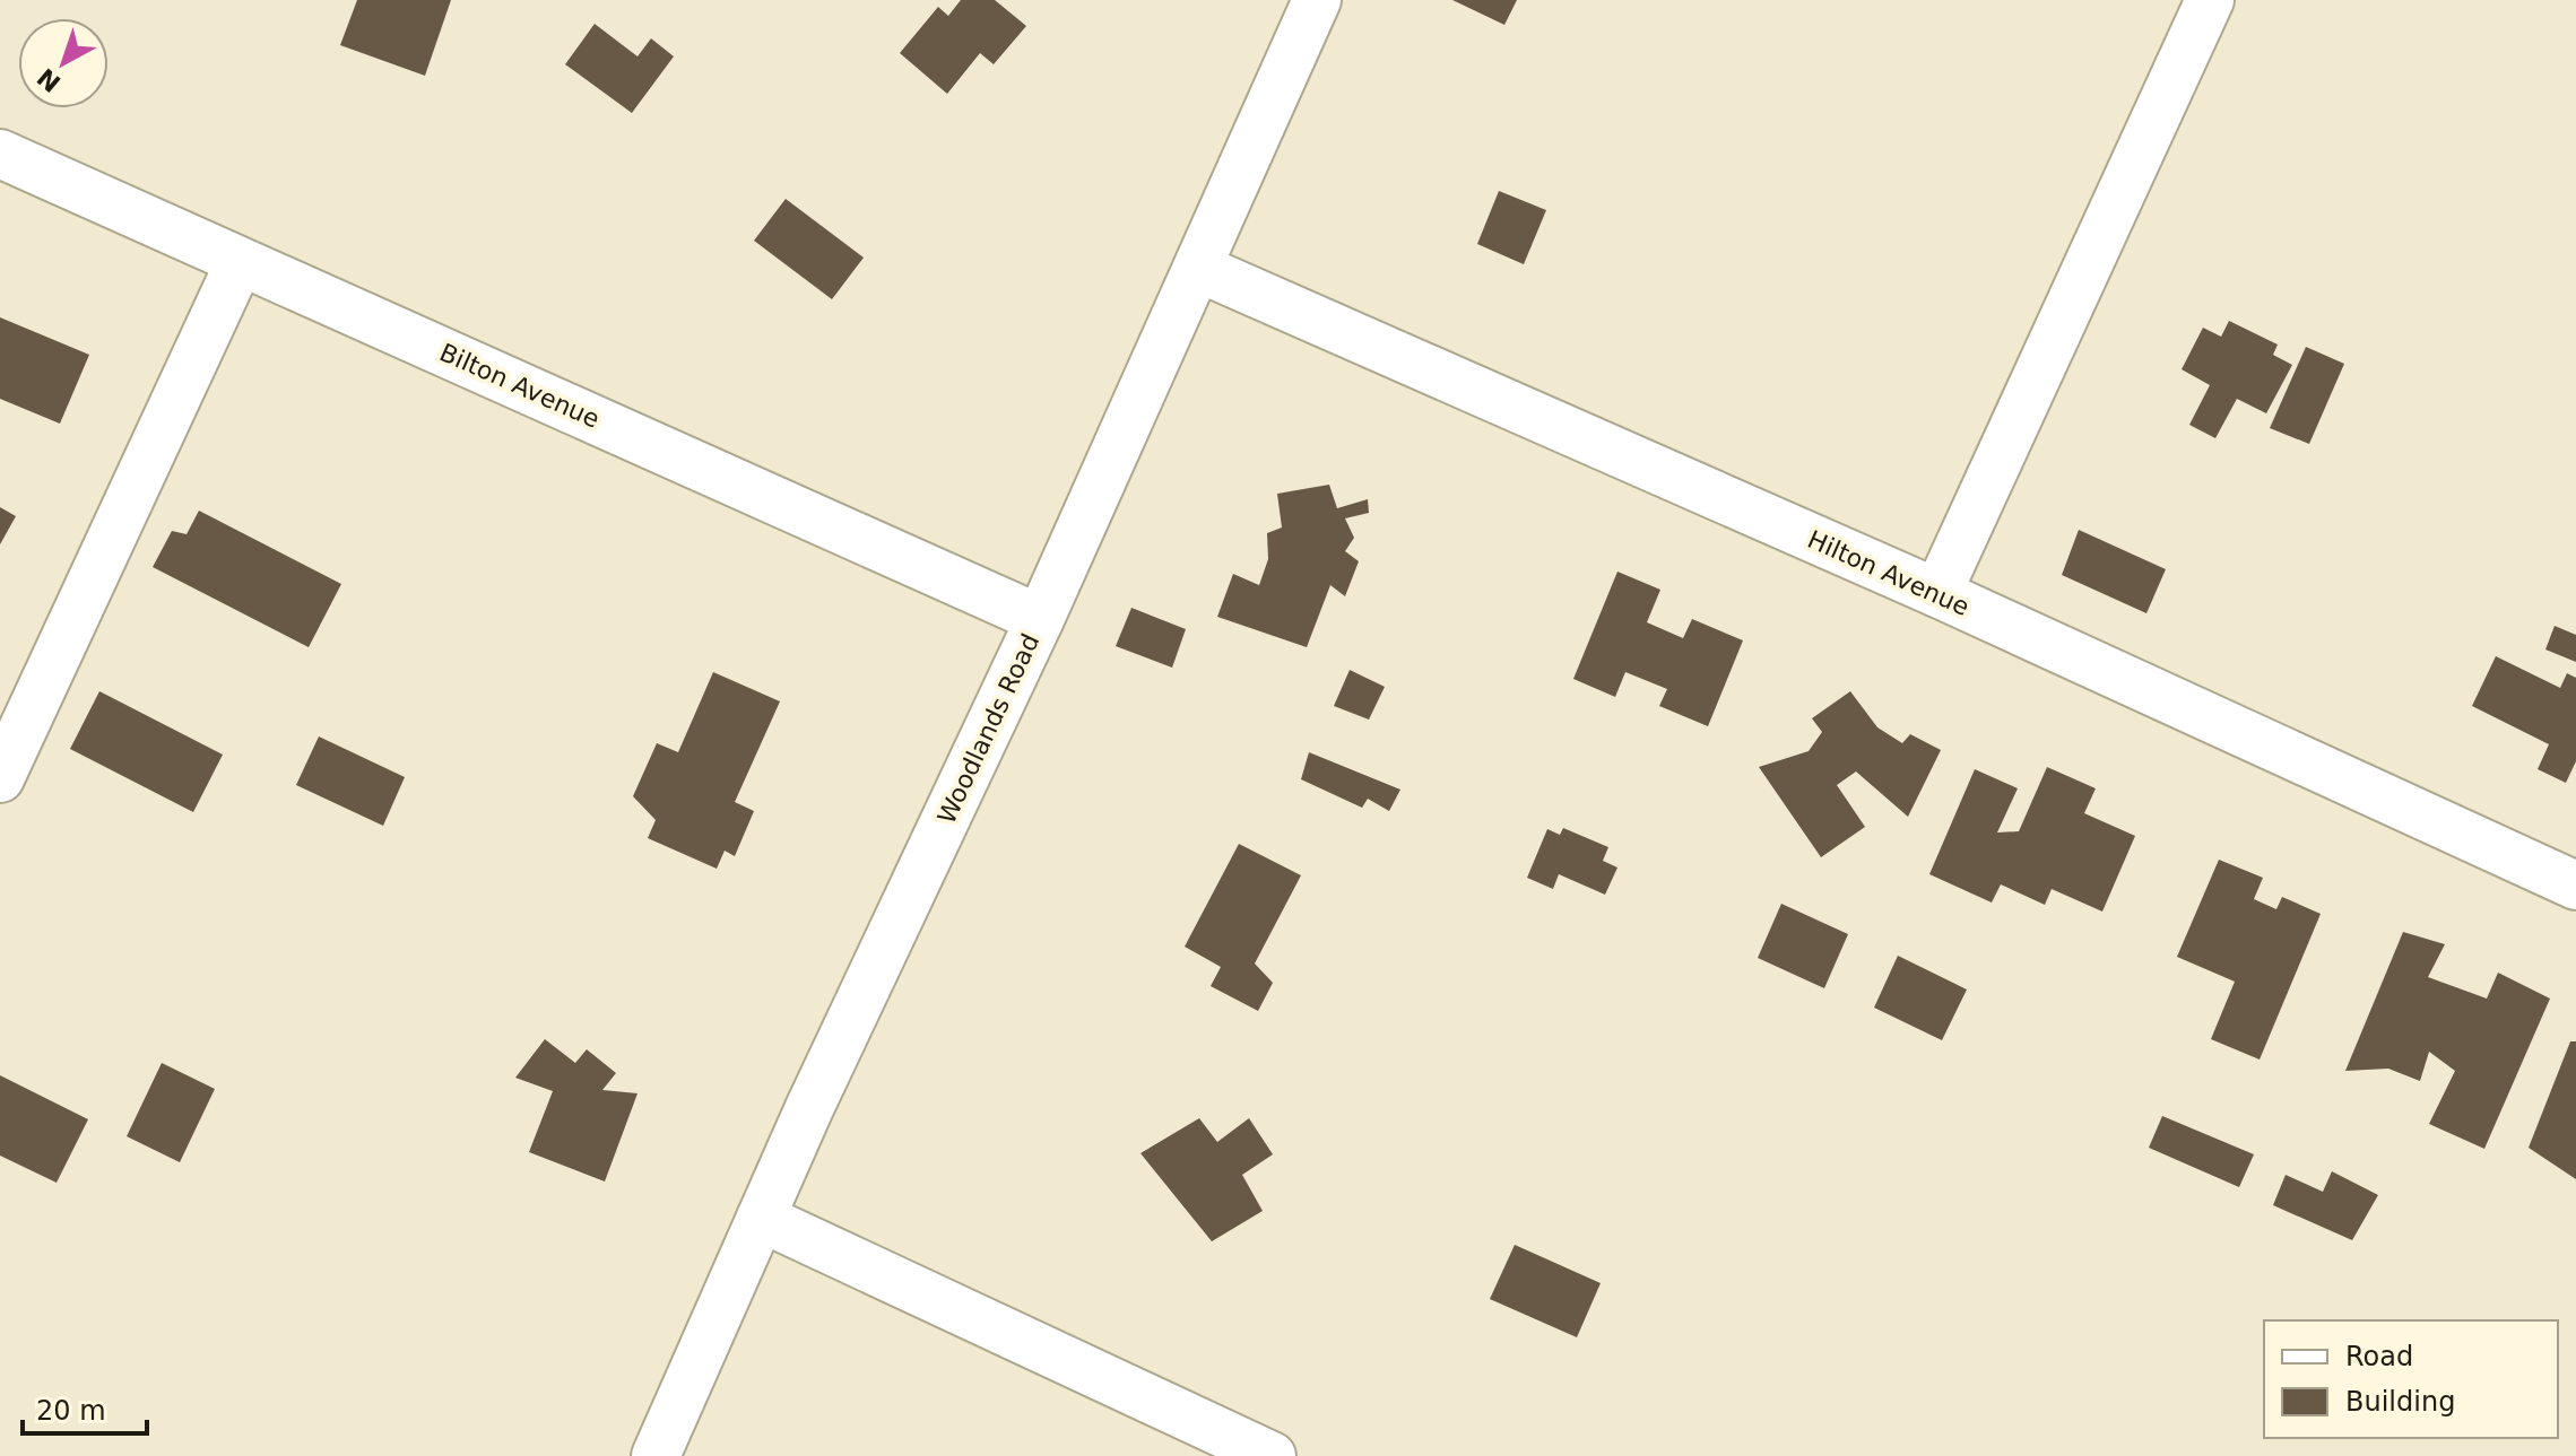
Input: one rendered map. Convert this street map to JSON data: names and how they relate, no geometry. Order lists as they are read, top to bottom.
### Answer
{
  "streets": {
    "street": ["Bilton Avenue", "Hilton Avenue", "Woodlands Road"]
  },
  "crossings": [
    ["Bilton Avenue", "Woodlands Road"],
    ["Hilton Avenue", "Woodlands Road"]
  ],
  "legend": ["Road", "Building"],
  "scale_bar": "20 m",
  "north": "bottom left"
}
